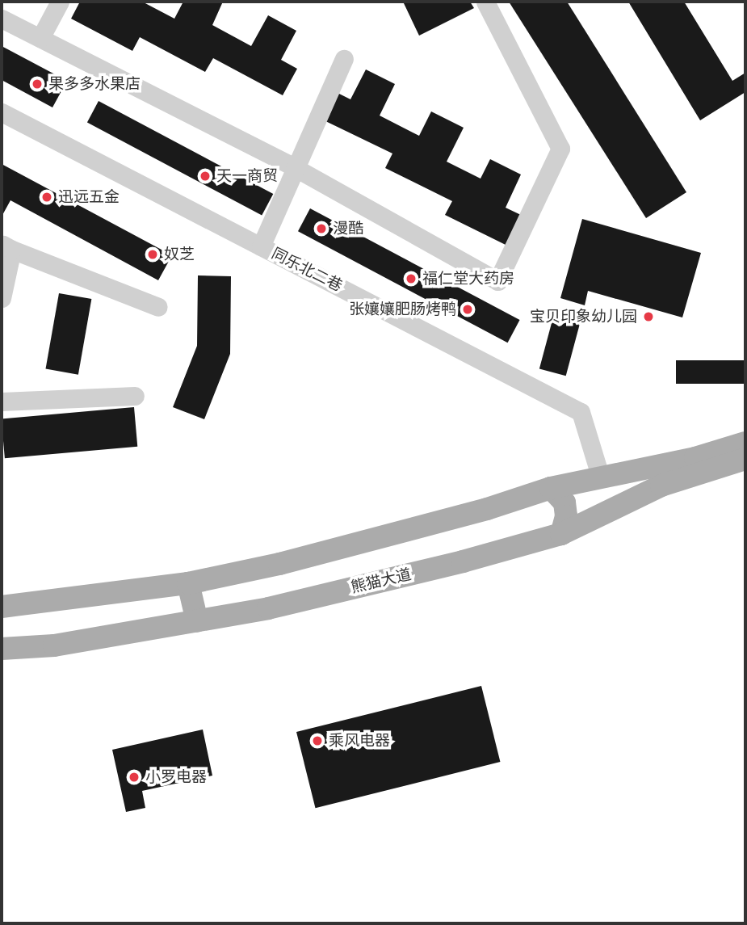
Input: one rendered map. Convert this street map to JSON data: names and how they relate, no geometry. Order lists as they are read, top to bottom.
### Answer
{
  "streets": {
    "main road": ["熊猫大道"],
    "street": ["同乐北二巷"]
  },
  "places": [
    "果多多水果店",
    "天一商贸",
    "迅远五金",
    "漫酷",
    "奴芝",
    "福仁堂大药房",
    "张孃孃肥肠烤鸭",
    "宝贝印象幼儿园",
    "乘风电器",
    "小罗电器"
  ]
}
